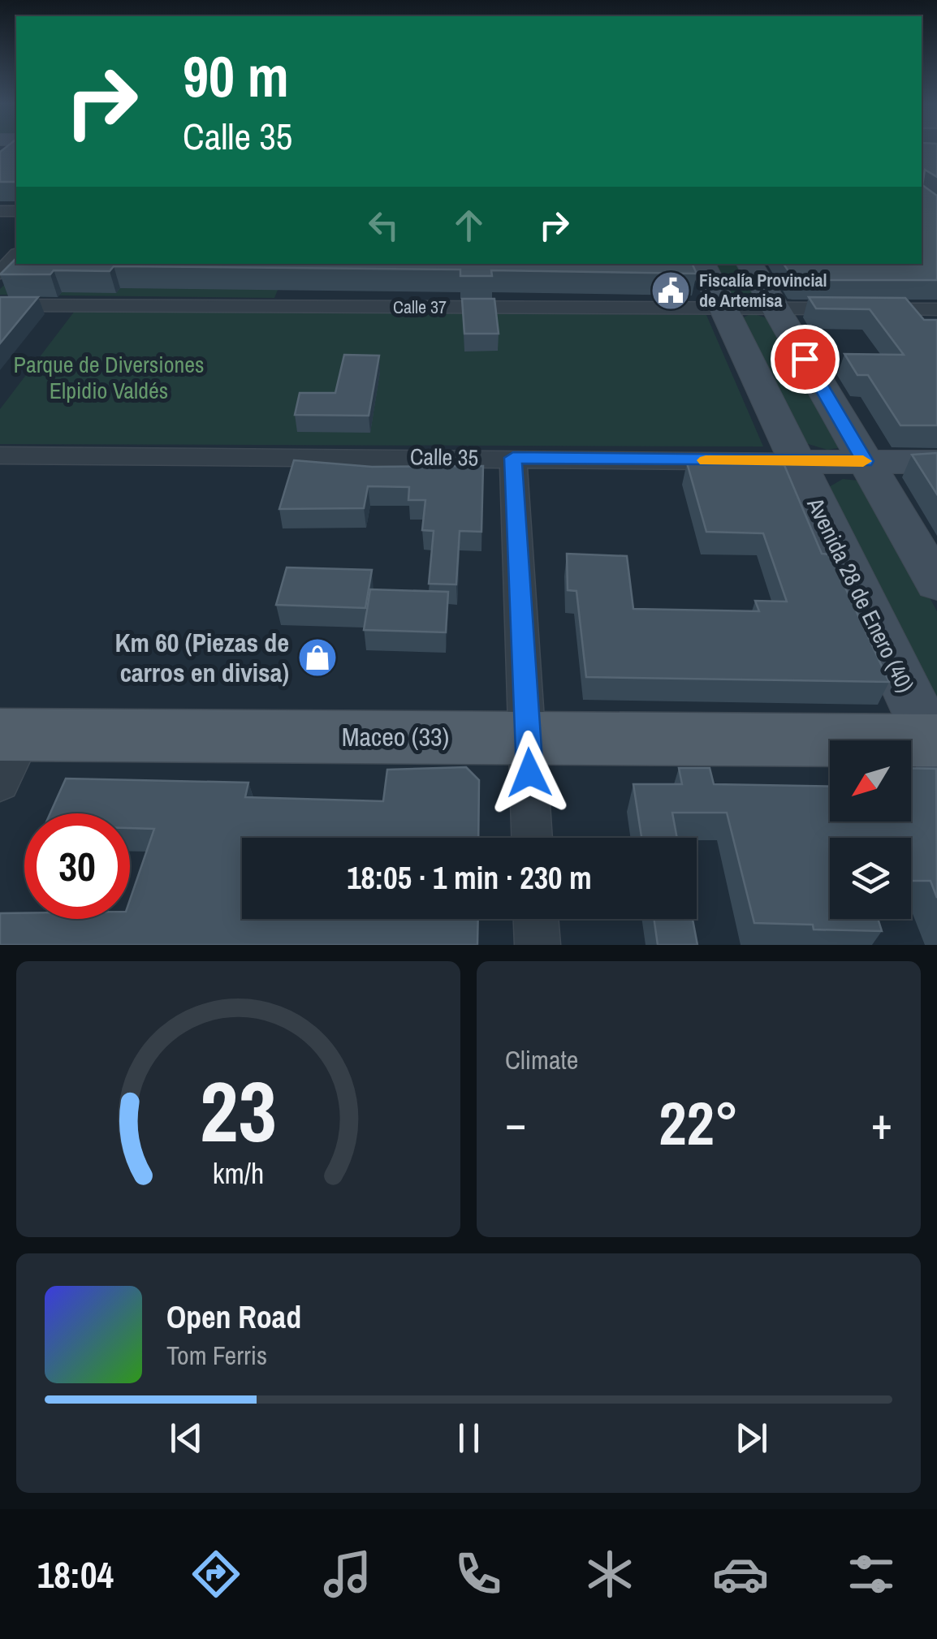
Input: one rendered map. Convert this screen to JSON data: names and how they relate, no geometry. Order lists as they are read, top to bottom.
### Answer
{
  "streets": {
    "main road": ["Calle 35", "Avenida 28 de Enero (40)", "Maceo (33)"],
    "street": ["Calle 37"]
  },
  "crossings": [
    ["Calle 37", "Avenida 28 de Enero (40)"],
    ["Calle 35", "Avenida 28 de Enero (40)"],
    ["Avenida 28 de Enero (40)", "Maceo (33)"]
  ],
  "parks": ["Parque de Diversiones Elpidio Valdés"],
  "places": {
    "public building": ["Fiscalía Provincial de Artemisa"],
    "shop": ["Km 60 (Piezas de carros en divisa)"]
  },
  "north": "bottom left",
  "page": {
    "turn": ["90 m", "Calle 35"],
    "limit": "30",
    "trip": "18:05 · 1 min · 230 m",
    "tile": "Climate",
    "heat": ["−", "22°", "+"],
    "song": ["Open Road", "Tom Ferris"],
    "tabs": "18:04",
    "gauge": ["23", "km/h"]
  }
}
